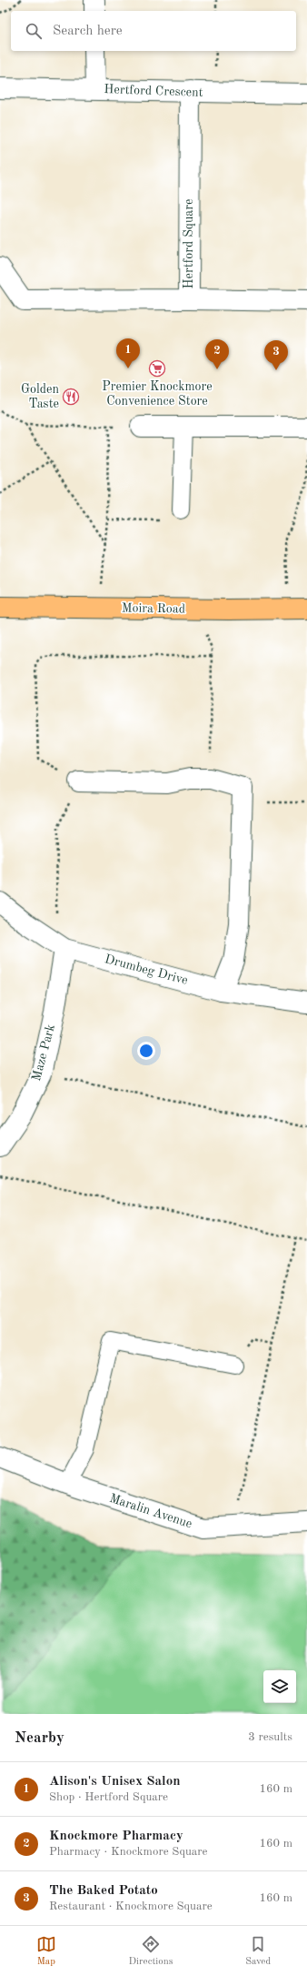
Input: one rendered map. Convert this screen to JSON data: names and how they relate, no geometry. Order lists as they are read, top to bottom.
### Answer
{
  "streets": {
    "highway": ["Moira Road"],
    "street": [
      "Hertford Crescent",
      "Hertford Square",
      "Drumbeg Drive",
      "Maze Park",
      "Maralin Avenue"
    ]
  },
  "crossings": [
    ["Hertford Crescent", "Hertford Square"],
    ["Drumbeg Drive", "Maze Park"]
  ],
  "places": {
    "supermarket": ["Premier Knockmore Convenience Store"],
    "restaurant": ["Golden Taste"]
  },
  "page": {
    "search": "Search here",
    "pins": ["1", "2", "3"],
    "heading": ["Nearby", "3 results"],
    "list": [
      {
        "mark": "1",
        "name": "Alison's Unisex Salon",
        "note": "Shop · Hertford Square",
        "value": "160 m"
      },
      {
        "mark": "2",
        "name": "Knockmore Pharmacy",
        "note": "Pharmacy · Knockmore Square",
        "value": "160 m"
      },
      {
        "mark": "3",
        "name": "The Baked Potato",
        "note": "Restaurant · Knockmore Square",
        "value": "160 m"
      }
    ],
    "nav": ["Map", "Directions", "Saved"]
  }
}
